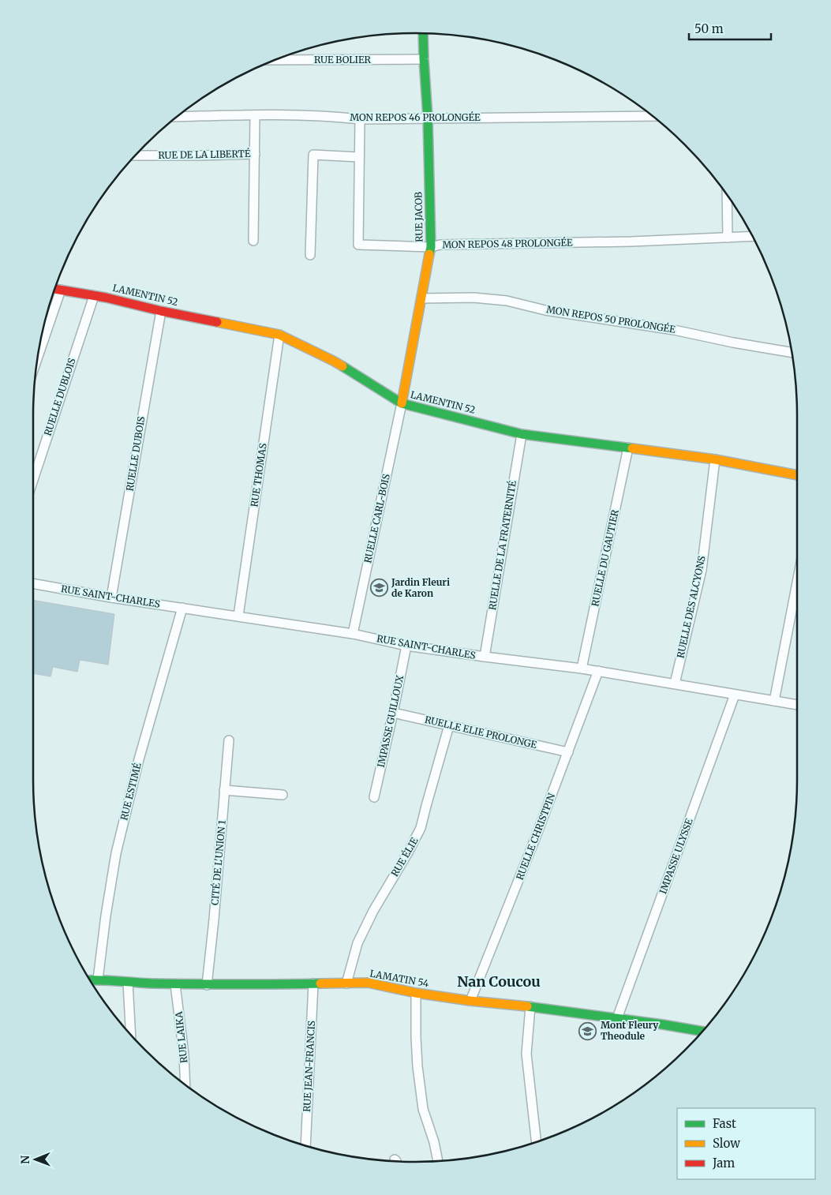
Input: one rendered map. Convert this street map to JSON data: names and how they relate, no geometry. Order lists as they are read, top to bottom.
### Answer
{
  "streets": {
    "street": [
      "RUE BOLIER",
      "MON REPOS 46 PROLONGÉE",
      "RUE DE LA LIBERTÉ",
      "RUE JACOB",
      "MON REPOS 48 PROLONGÉE",
      "LAMENTIN 52",
      "MON REPOS 50 PROLONGÉE",
      "RUELLE DUBLOIS",
      "RUELLE DUBOIS",
      "RUE THOMAS",
      "RUELLE CARL-BOIS",
      "RUELLE DE LA FRATERNITÉ",
      "RUELLE DU GAUTIER",
      "RUE SAINT-CHARLES",
      "RUELLE DES ALCYONS",
      "IMPASSE GUILLOUX",
      "RUELLE ELIE PROLONGE",
      "RUE ESTIMÉ",
      "RUELLE CHRISTPIN",
      "IMPASSE ULYSSE",
      "RUE ÉLIE",
      "CITÉ DE L'UNION 1",
      "LAMATIN 54",
      "RUE LAIKA",
      "RUE JEAN-FRANCIS"
    ]
  },
  "crossings": [
    ["RUE BOLIER", "RUE JACOB"],
    ["MON REPOS 46 PROLONGÉE", "RUE JACOB"],
    ["MON REPOS 46 PROLONGÉE", "MON REPOS 48 PROLONGÉE"],
    ["RUE JACOB", "MON REPOS 48 PROLONGÉE"],
    ["RUE JACOB", "LAMENTIN 52"],
    ["RUE JACOB", "MON REPOS 50 PROLONGÉE"],
    ["RUE JACOB", "RUELLE CARL-BOIS"],
    ["LAMENTIN 52", "RUELLE DUBLOIS"],
    ["LAMENTIN 52", "RUELLE DUBOIS"],
    ["LAMENTIN 52", "RUE THOMAS"],
    ["LAMENTIN 52", "RUELLE CARL-BOIS"],
    ["LAMENTIN 52", "RUELLE DE LA FRATERNITÉ"],
    ["LAMENTIN 52", "RUELLE DU GAUTIER"],
    ["LAMENTIN 52", "RUELLE DES ALCYONS"],
    ["RUELLE DUBOIS", "RUE SAINT-CHARLES"],
    ["RUE THOMAS", "RUE SAINT-CHARLES"],
    ["RUELLE CARL-BOIS", "RUE SAINT-CHARLES"],
    ["RUELLE DE LA FRATERNITÉ", "RUE SAINT-CHARLES"],
    ["RUELLE DU GAUTIER", "RUE SAINT-CHARLES"],
    ["RUE SAINT-CHARLES", "RUELLE DES ALCYONS"],
    ["RUE SAINT-CHARLES", "IMPASSE GUILLOUX"],
    ["RUE SAINT-CHARLES", "RUE ESTIMÉ"],
    ["RUE SAINT-CHARLES", "RUELLE CHRISTPIN"],
    ["RUE SAINT-CHARLES", "IMPASSE ULYSSE"],
    ["IMPASSE GUILLOUX", "RUELLE ELIE PROLONGE"],
    ["RUELLE ELIE PROLONGE", "RUELLE CHRISTPIN"],
    ["RUELLE ELIE PROLONGE", "RUE ÉLIE"],
    ["RUE ESTIMÉ", "LAMATIN 54"],
    ["RUELLE CHRISTPIN", "LAMATIN 54"],
    ["IMPASSE ULYSSE", "LAMATIN 54"],
    ["RUE ÉLIE", "LAMATIN 54"],
    ["CITÉ DE L'UNION 1", "LAMATIN 54"],
    ["LAMATIN 54", "RUE LAIKA"],
    ["LAMATIN 54", "RUE JEAN-FRANCIS"]
  ],
  "districts": ["Nan Coucou"],
  "places": {
    "school or university": ["Jardin Fleuri de Karon", "Mont Fleury Theodule"]
  },
  "legend": ["Fast", "Slow", "Jam"],
  "scale_bar": "50 m",
  "north": "left"
}
